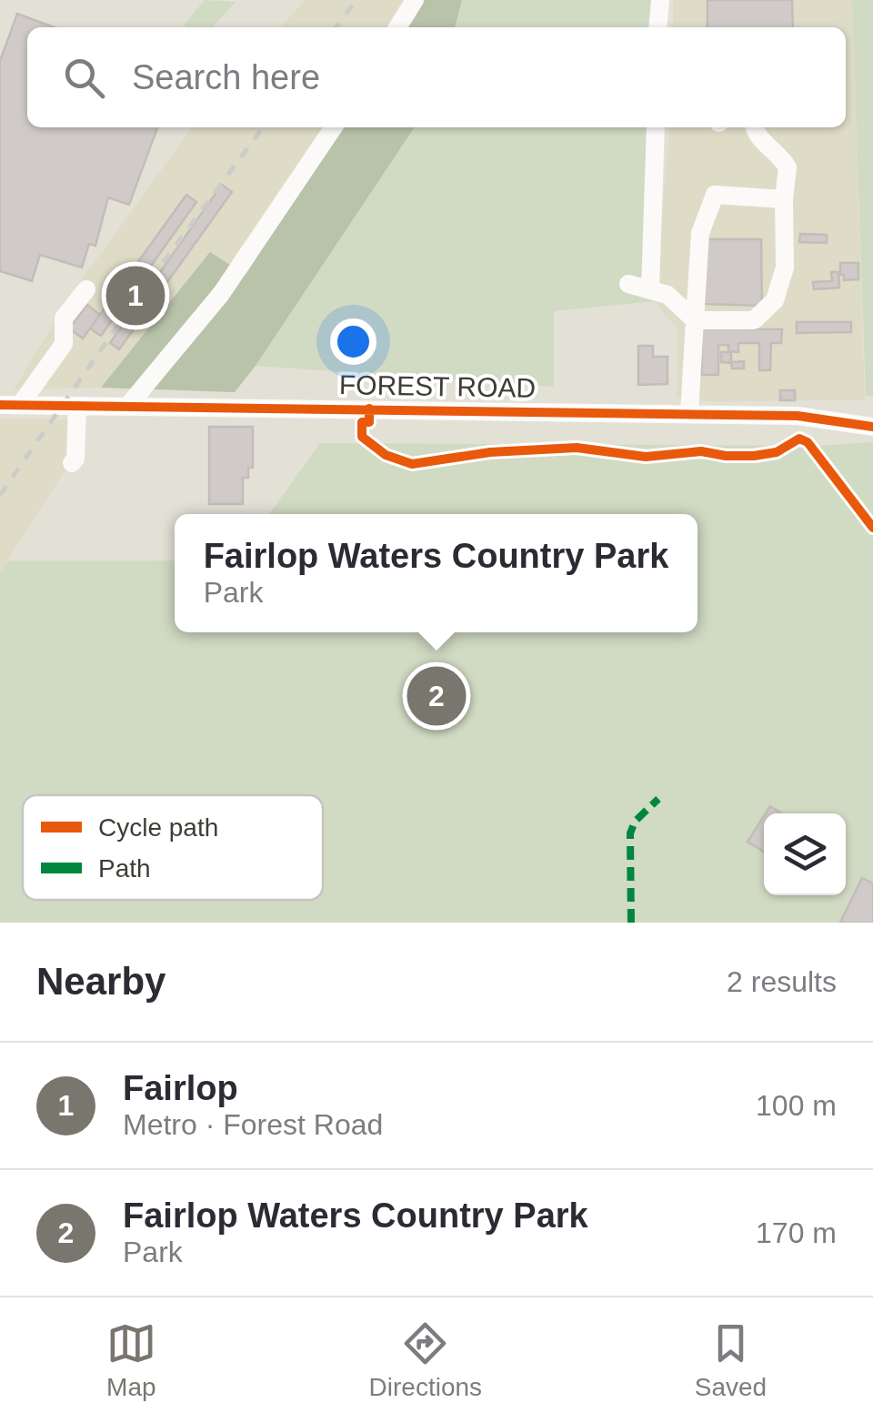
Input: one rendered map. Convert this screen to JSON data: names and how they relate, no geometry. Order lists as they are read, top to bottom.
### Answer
{
  "streets": {
    "street": ["FOREST ROAD"]
  },
  "legend": ["Cycle path", "Path"],
  "page": {
    "search": "Search here",
    "pins": ["1", "2"],
    "popup": ["Fairlop Waters Country Park", "Park"],
    "heading": ["Nearby", "2 results"],
    "list": [
      {
        "mark": "1",
        "name": "Fairlop",
        "note": "Metro · Forest Road",
        "value": "100 m"
      },
      {
        "mark": "2",
        "name": "Fairlop Waters Country Park",
        "note": "Park",
        "value": "170 m"
      }
    ],
    "nav": ["Map", "Directions", "Saved"]
  }
}
